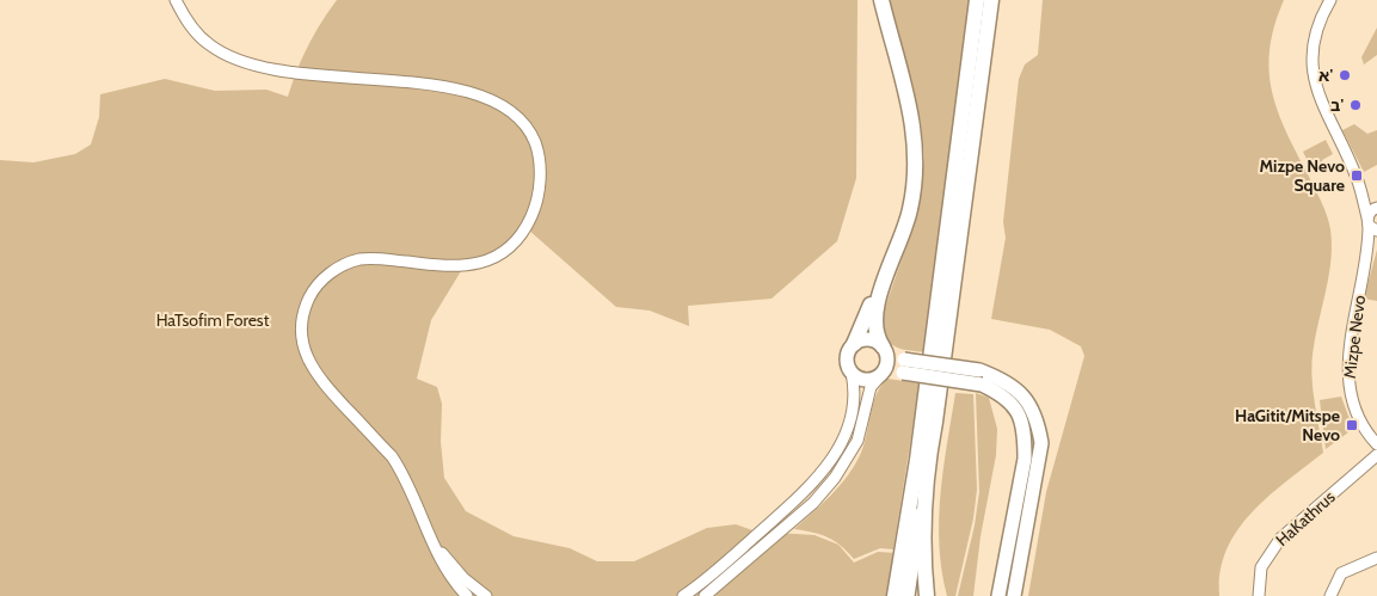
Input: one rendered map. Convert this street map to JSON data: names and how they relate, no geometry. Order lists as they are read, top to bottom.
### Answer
{
  "streets": {
    "street": ["Mizpe Nevo", "HaKathrus"]
  },
  "parks": ["HaTsofim Forest"],
  "places": {
    "other": ["א'", "ב'"],
    "transit": ["Mizpe Nevo Square", "HaGitit/Mitspe Nevo"]
  }
}
